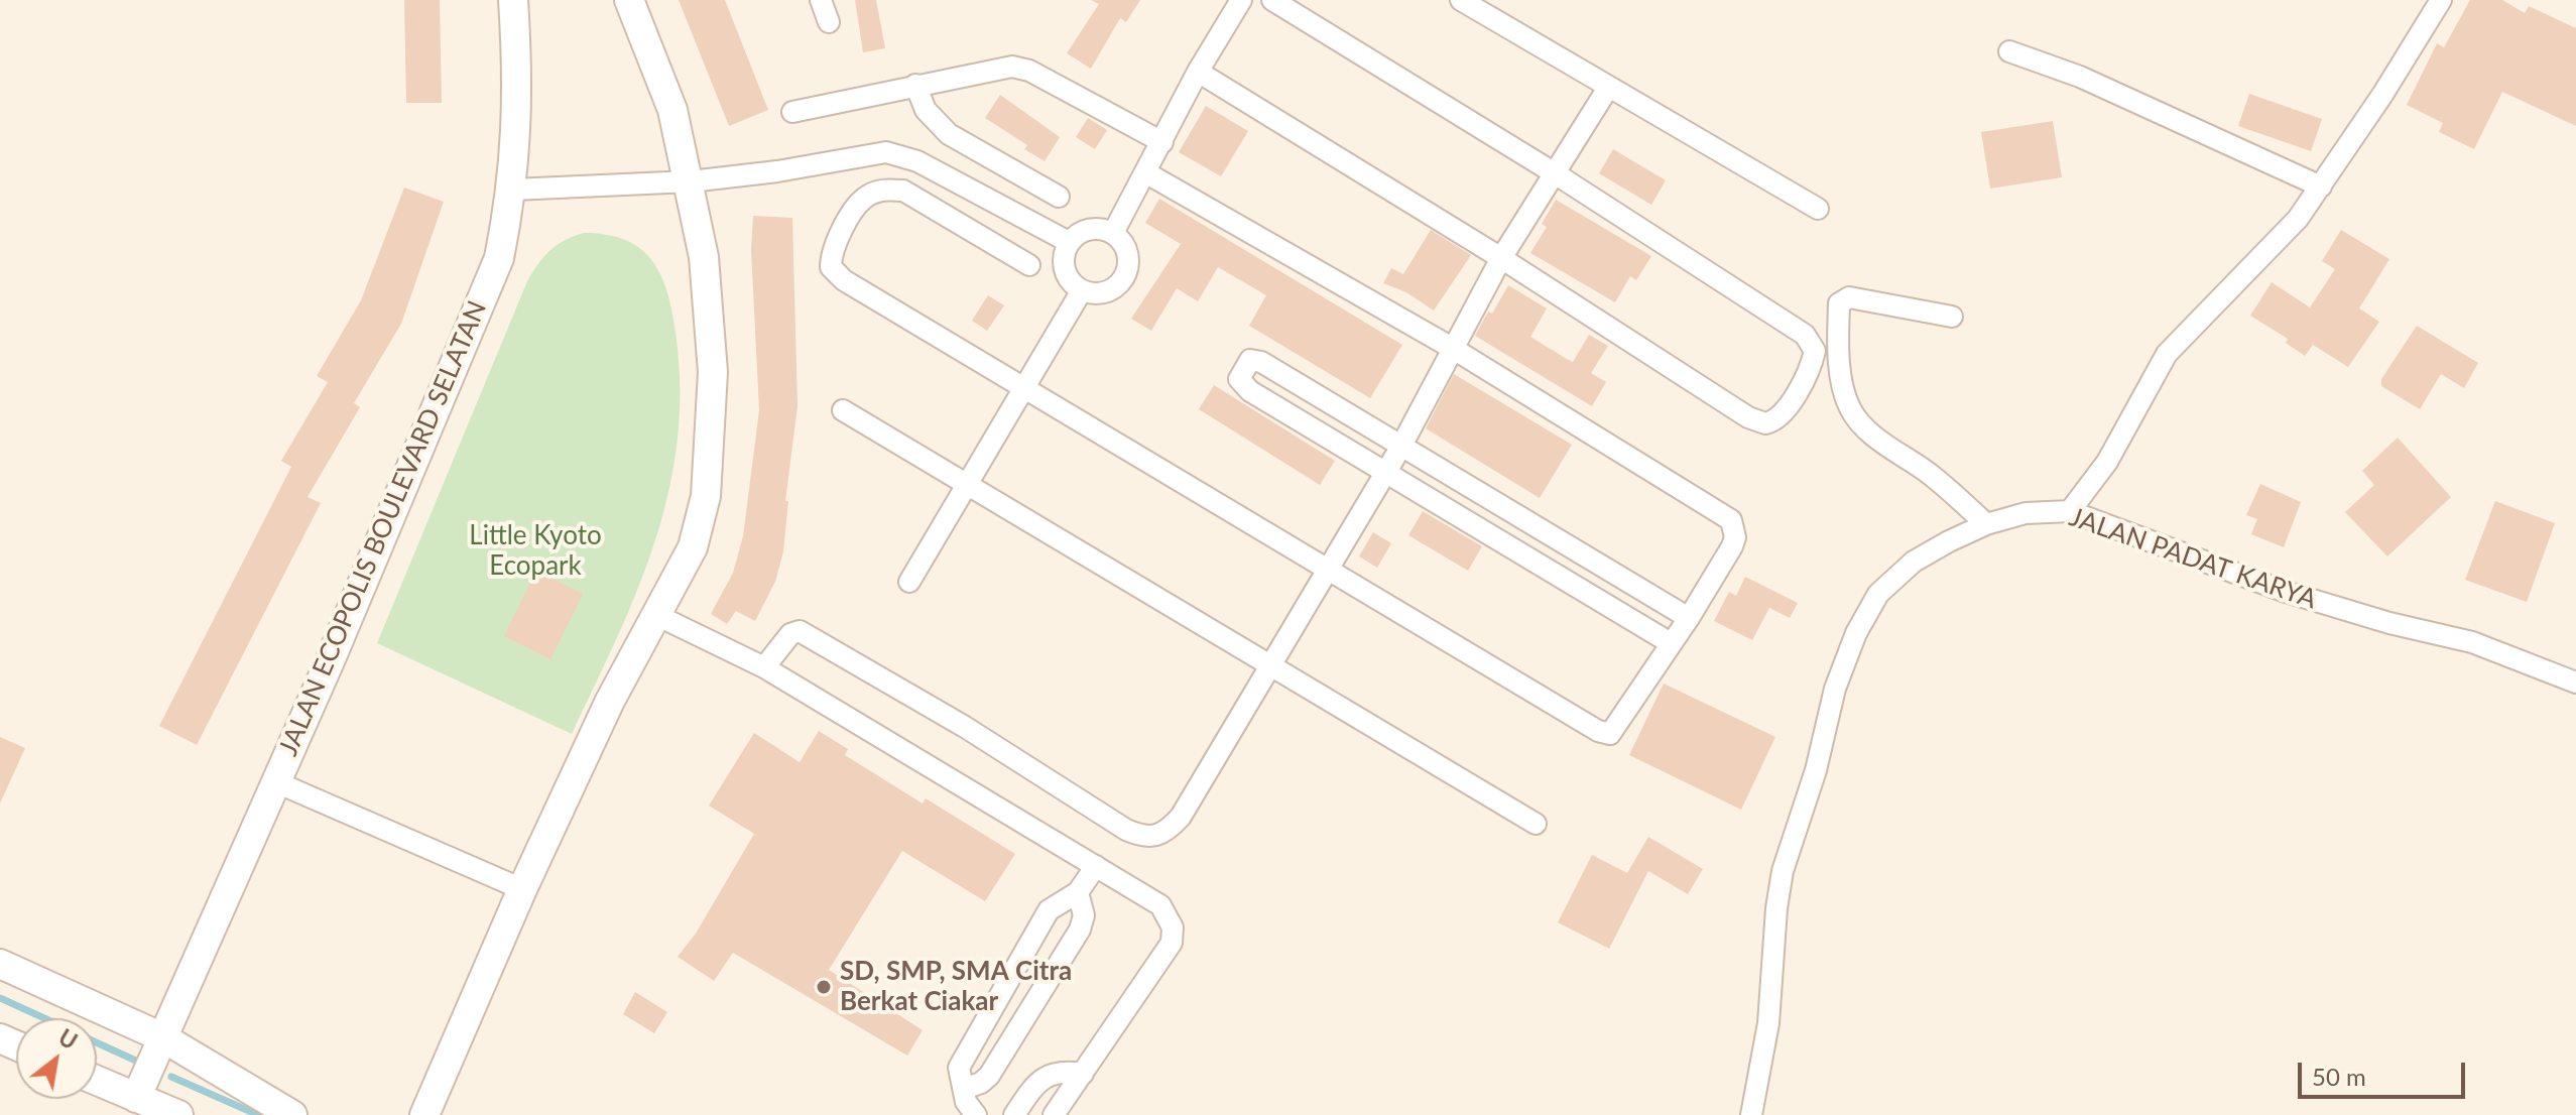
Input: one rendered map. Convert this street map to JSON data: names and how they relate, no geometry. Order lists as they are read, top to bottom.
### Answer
{
  "streets": {
    "street": ["JALAN ECOPOLIS BOULEVARD SELATAN", "JALAN PADAT KARYA"]
  },
  "parks": ["Little Kyoto Ecopark"],
  "places": ["SD, SMP, SMA Citra Berkat Ciakar"],
  "scale_bar": "50 m",
  "north": "top right"
}
